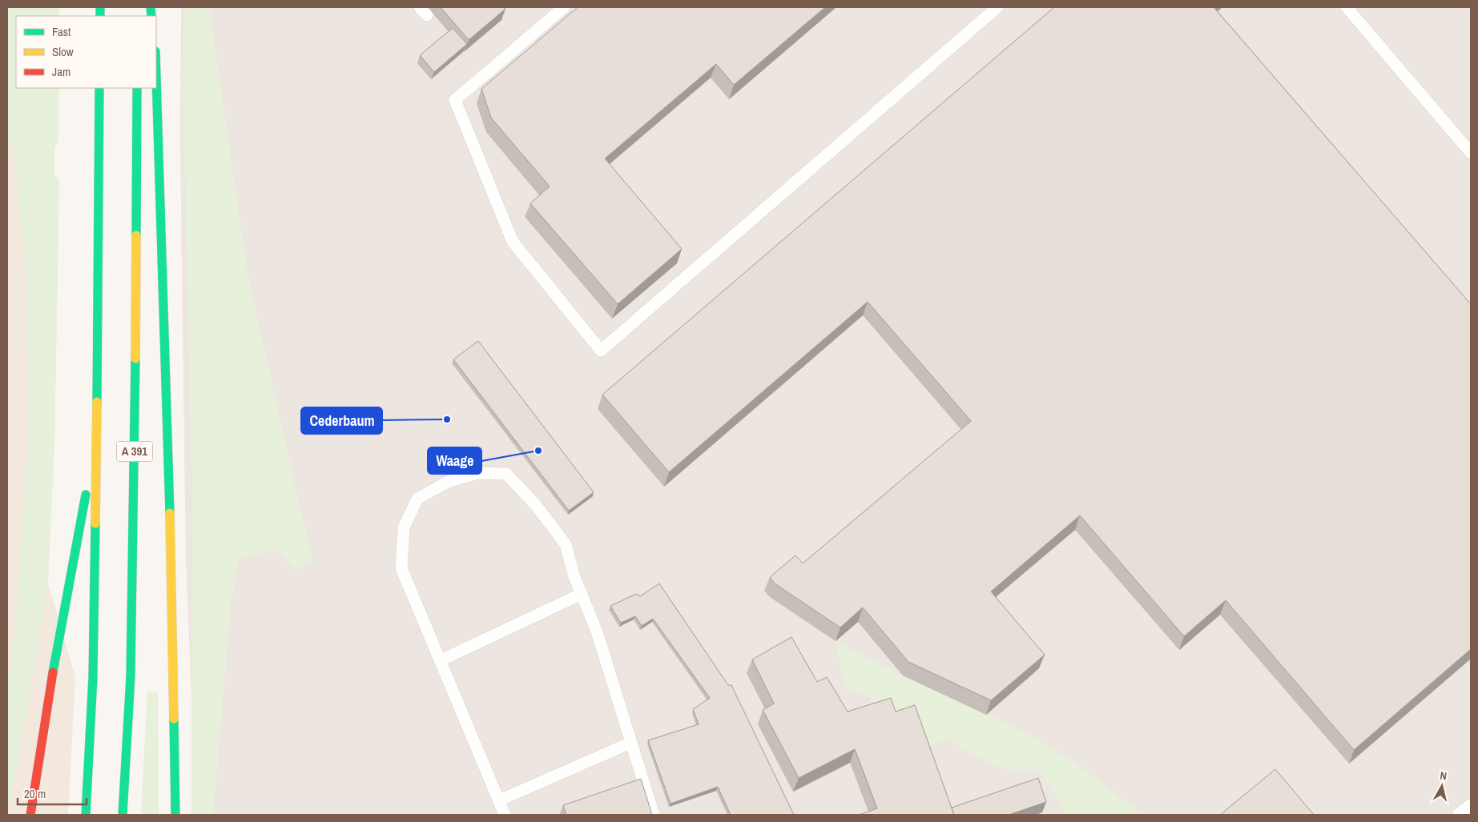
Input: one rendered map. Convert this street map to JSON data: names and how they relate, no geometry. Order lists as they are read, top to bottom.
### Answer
{
  "streets": {
    "highway": ["A 391"]
  },
  "places": ["Cederbaum", "Waage"],
  "legend": ["Fast", "Slow", "Jam"],
  "scale_bar": "20 m",
  "north": "top"
}
